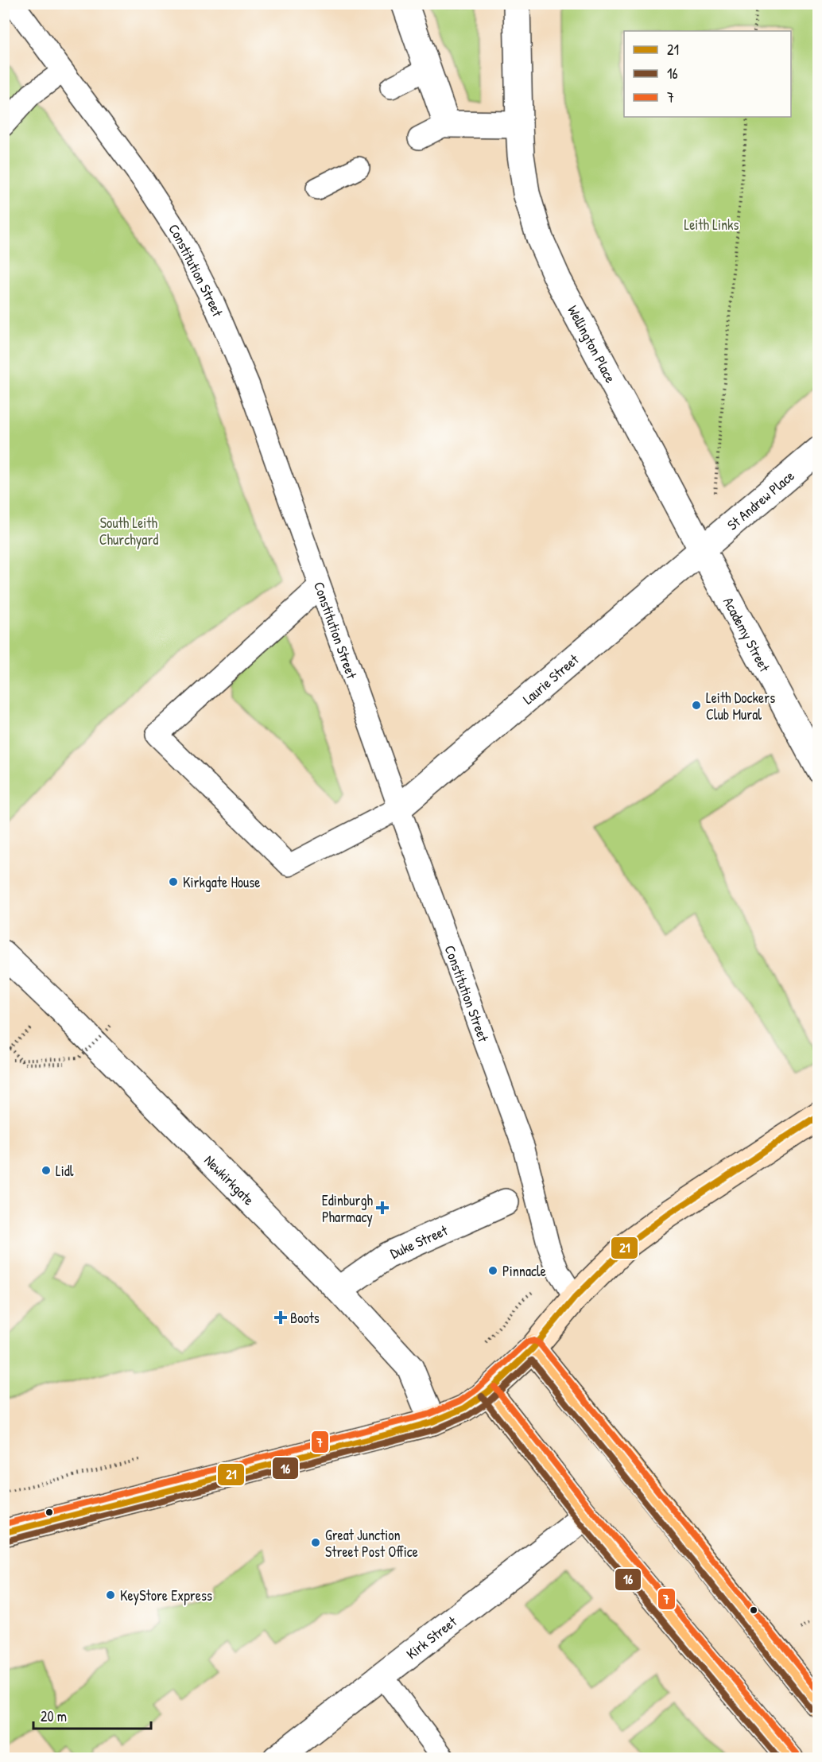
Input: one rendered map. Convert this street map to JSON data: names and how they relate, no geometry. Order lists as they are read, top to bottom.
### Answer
{
  "streets": {
    "street": [
      "Wellington Place",
      "St Andrew Place",
      "Academy Street",
      "Laurie Street",
      "Newkirkgate",
      "Duke Street",
      "Kirk Street"
    ],
    "lane": ["Constitution Street"]
  },
  "crossings": [
    ["Constitution Street", "Laurie Street"],
    ["Wellington Place", "St Andrew Place"],
    ["Wellington Place", "Academy Street"],
    ["Wellington Place", "Laurie Street"],
    ["St Andrew Place", "Academy Street"],
    ["St Andrew Place", "Laurie Street"],
    ["Academy Street", "Laurie Street"],
    ["Newkirkgate", "Duke Street"]
  ],
  "parks": ["Leith Links", "South Leith Churchyard"],
  "places": {
    "other": [
      "Leith Dockers Club Mural",
      "Kirkgate House",
      "Lidl",
      "Pinnacle",
      "Great Junction Street Post Office",
      "KeyStore Express"
    ],
    "health": ["Edinburgh Pharmacy", "Boots"]
  },
  "lines": ["transit line 21", "transit line 7", "transit line 16"],
  "legend": ["21", "16", "7"],
  "scale_bar": "20 m"
}
